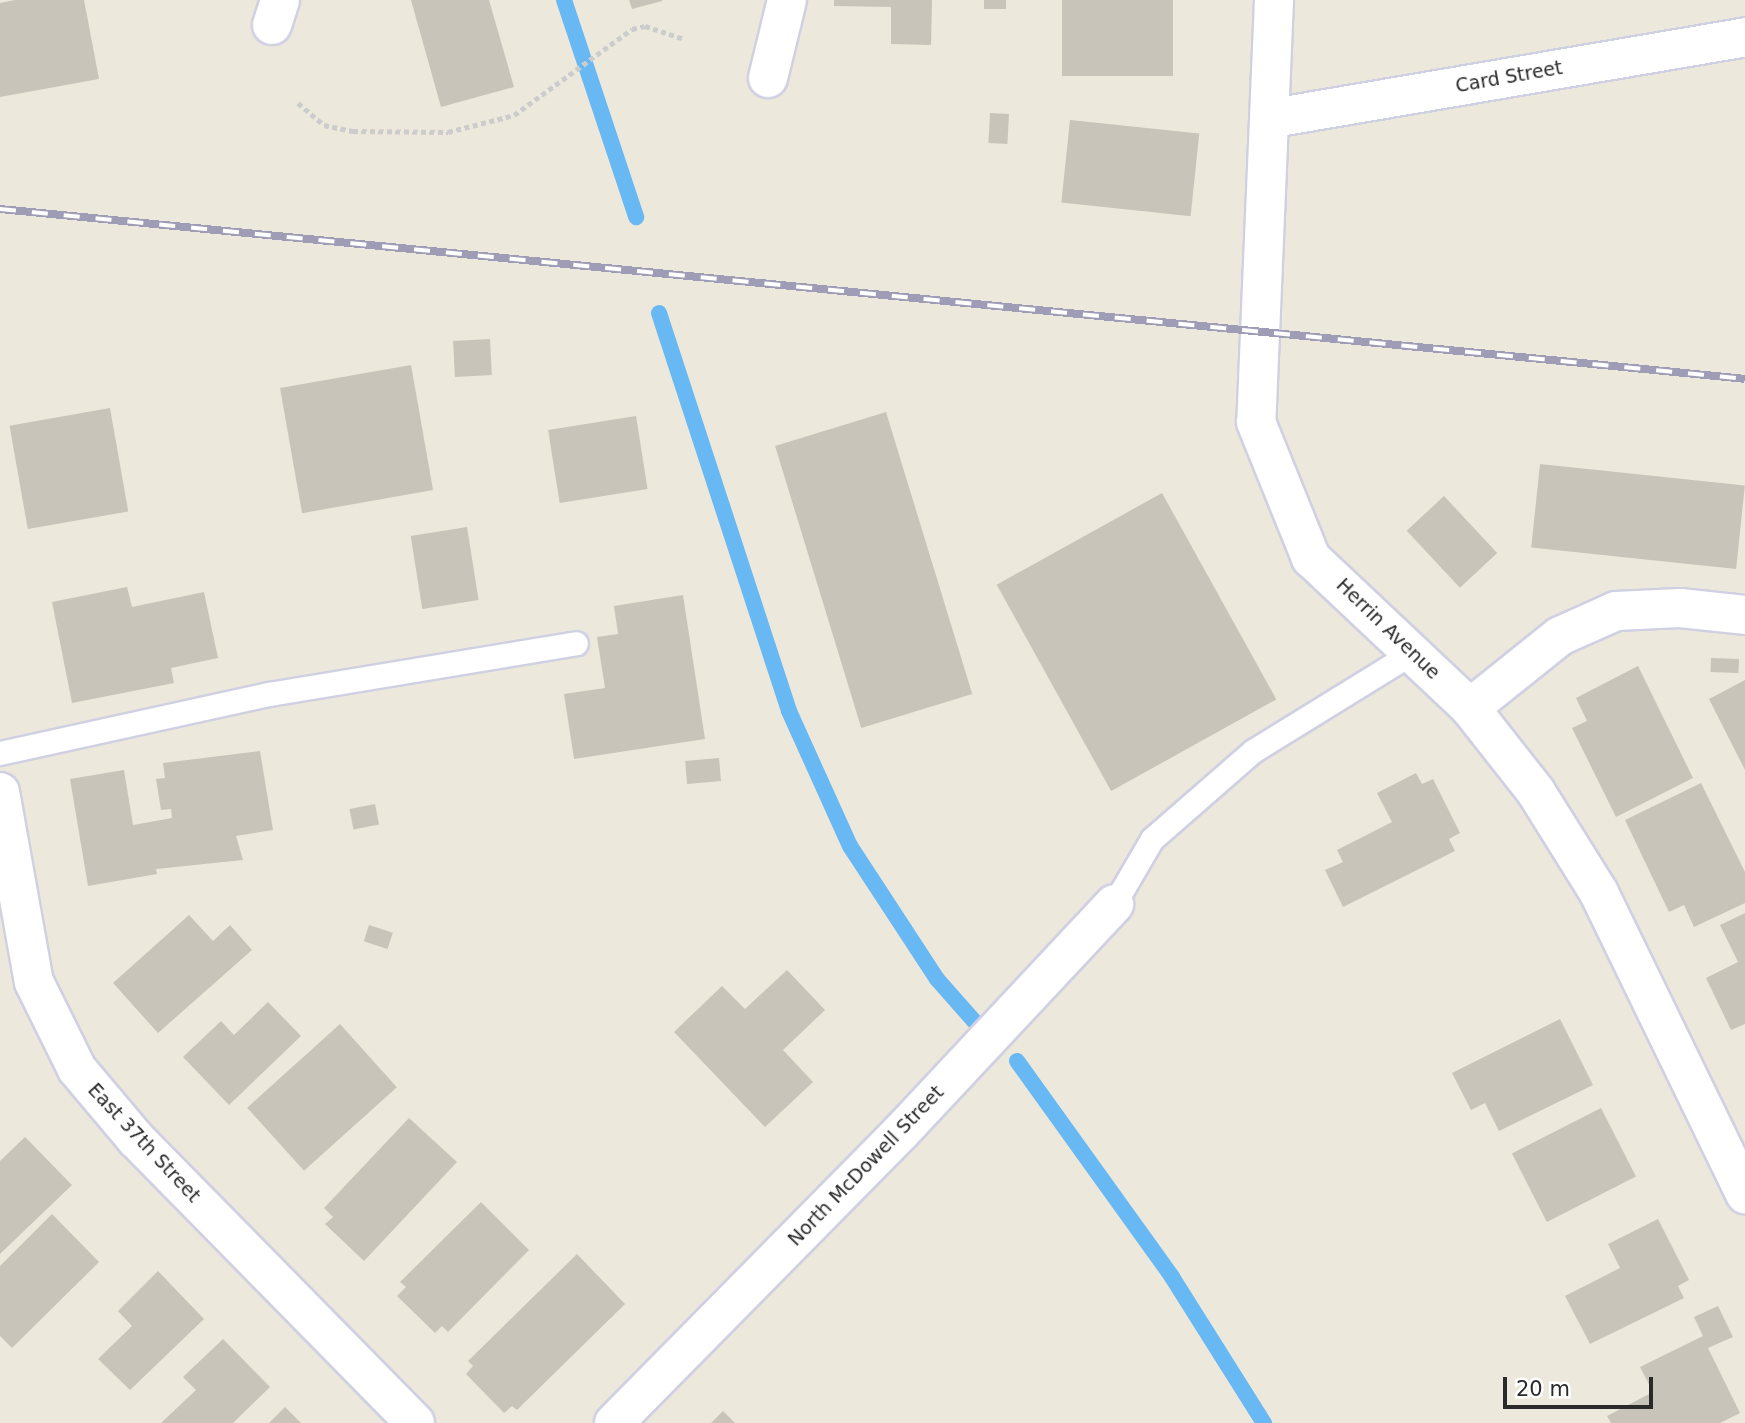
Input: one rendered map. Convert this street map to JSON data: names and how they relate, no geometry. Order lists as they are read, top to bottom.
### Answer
{
  "streets": {
    "street": [
      "Card Street",
      "Herrin Avenue",
      "East 37th Street",
      "North McDowell Street"
    ]
  },
  "crossings": [
    ["Card Street", "Herrin Avenue"]
  ],
  "scale_bar": "20 m"
}
